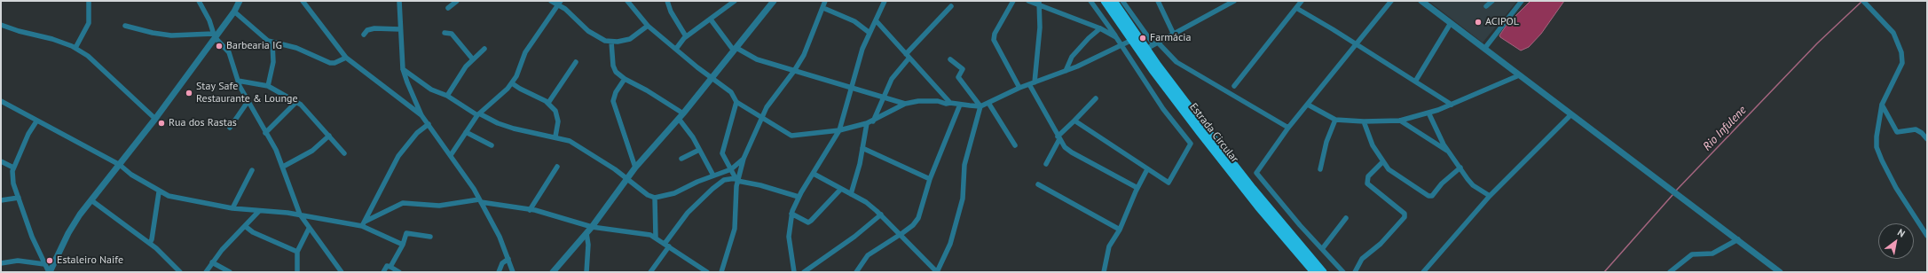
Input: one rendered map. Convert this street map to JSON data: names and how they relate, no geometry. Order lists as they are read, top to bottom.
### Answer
{
  "streets": {
    "main road": ["Estrada Circular"]
  },
  "water": ["Rio Infulene"],
  "places": [
    "ACIPOL",
    "Farmácia",
    "Barbearia IG",
    "Stay Safe Restaurante & Lounge",
    "Rua dos Rastas",
    "Estaleiro Naife"
  ],
  "north": "top right"
}
